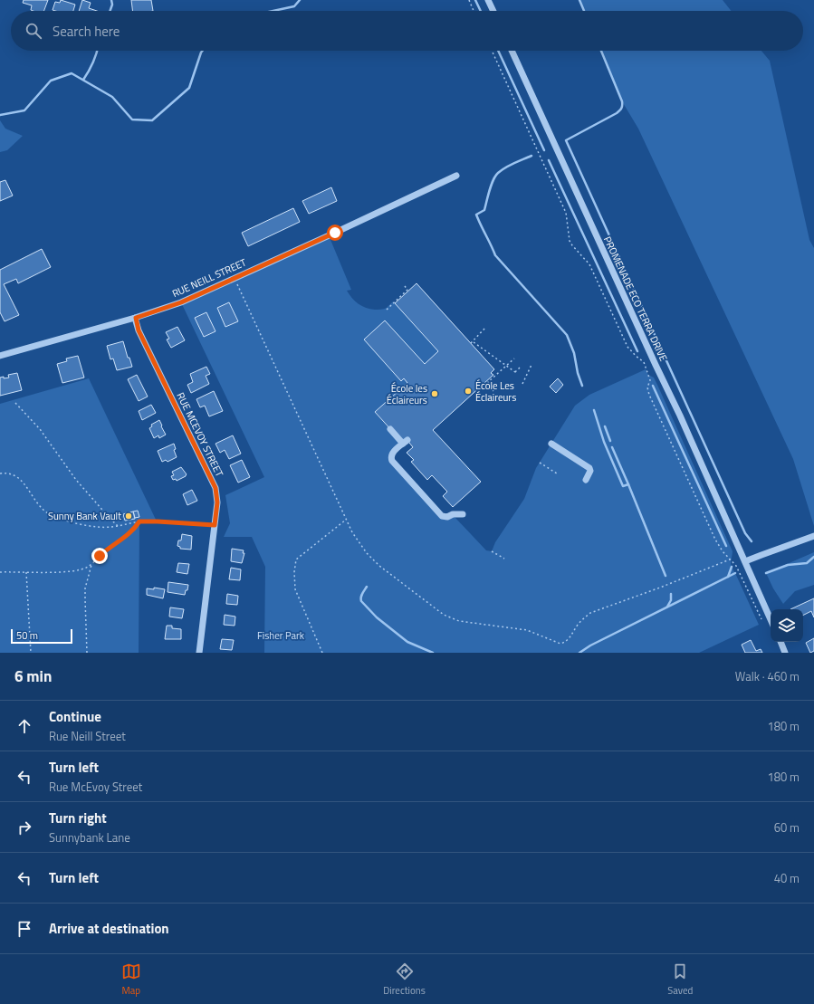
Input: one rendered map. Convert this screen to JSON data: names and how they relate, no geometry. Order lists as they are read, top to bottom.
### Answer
{
  "streets": {
    "street": ["RUE NEILL STREET", "PROMENADE ECO TERRA DRIVE", "RUE MCEVOY STREET"]
  },
  "crossings": [
    ["RUE NEILL STREET", "RUE MCEVOY STREET"]
  ],
  "parks": ["Fisher Park"],
  "places": ["École Les Éclaireurs", "École les Éclaireurs", "Sunny Bank Vault"],
  "scale_bar": "50 m",
  "page": {
    "search": "Search here",
    "scale": "50 m",
    "heading": ["6 min", "Walk · 460 m"],
    "list": [
      ["Continue", "Rue Neill Street", "180 m"],
      ["Turn left", "Rue McEvoy Street", "180 m"],
      ["Turn right", "Sunnybank Lane", "60 m"],
      ["Turn left", "40 m"],
      "Arrive at destination"
    ],
    "nav": ["Map", "Directions", "Saved"]
  }
}
